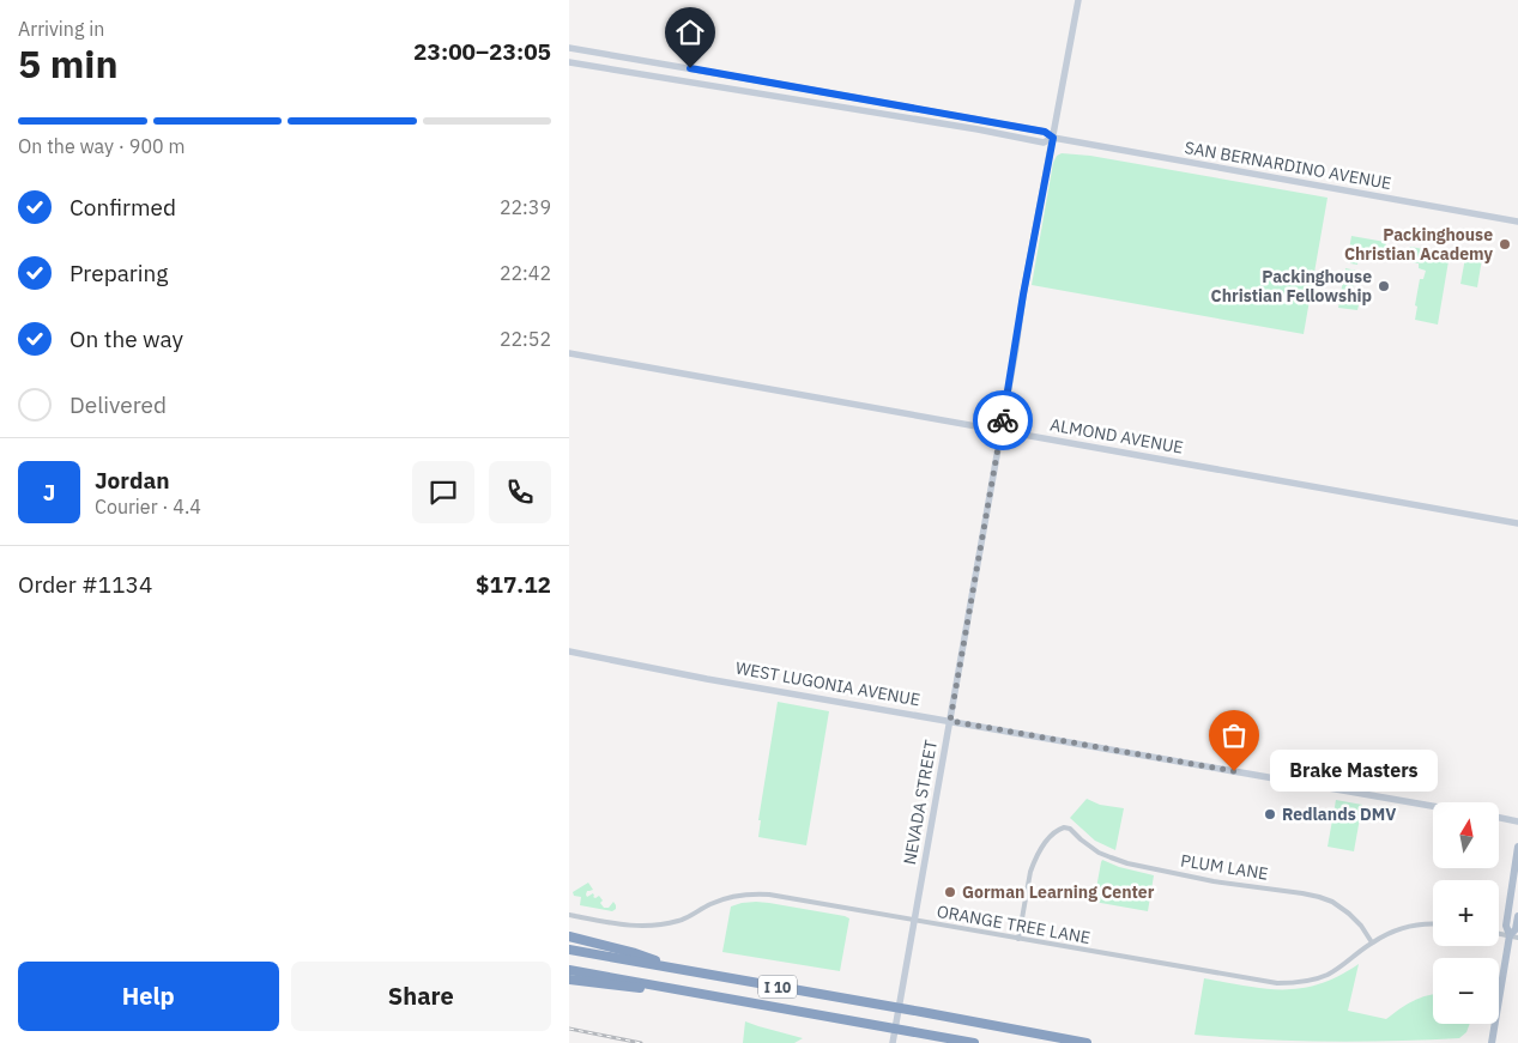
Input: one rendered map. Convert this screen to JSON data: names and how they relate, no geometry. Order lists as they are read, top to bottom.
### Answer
{
  "streets": {
    "highway": ["I 10"],
    "street": [
      "SAN BERNARDINO AVENUE",
      "ALMOND AVENUE",
      "WEST LUGONIA AVENUE",
      "NEVADA STREET",
      "PLUM LANE",
      "ORANGE TREE LANE"
    ]
  },
  "crossings": [
    ["SAN BERNARDINO AVENUE", "NEVADA STREET"],
    ["ALMOND AVENUE", "NEVADA STREET"],
    ["WEST LUGONIA AVENUE", "NEVADA STREET"],
    ["NEVADA STREET", "ORANGE TREE LANE"],
    ["PLUM LANE", "ORANGE TREE LANE"]
  ],
  "places": [
    "Packinghouse Christian Academy",
    "Packinghouse Christian Fellowship",
    "Brake Masters",
    "Redlands DMV",
    "Gorman Learning Center"
  ],
  "north": "top",
  "page": {
    "heading": ["5 min", "Arriving in", "23:00–23:05"],
    "panel": [
      "Jordan",
      "Courier · 4.4",
      "Order #1134",
      "$17.12"
    ],
    "bar": "On the way · 900 m",
    "list": [
      ["Confirmed", "22:39"],
      ["Preparing", "22:42"],
      ["On the way", "22:52"],
      "Delivered"
    ],
    "round": "J",
    "bubble": "Brake Masters",
    "map_buttons": ["+", "−"],
    "buttons": ["Help", "Share"]
  }
}
